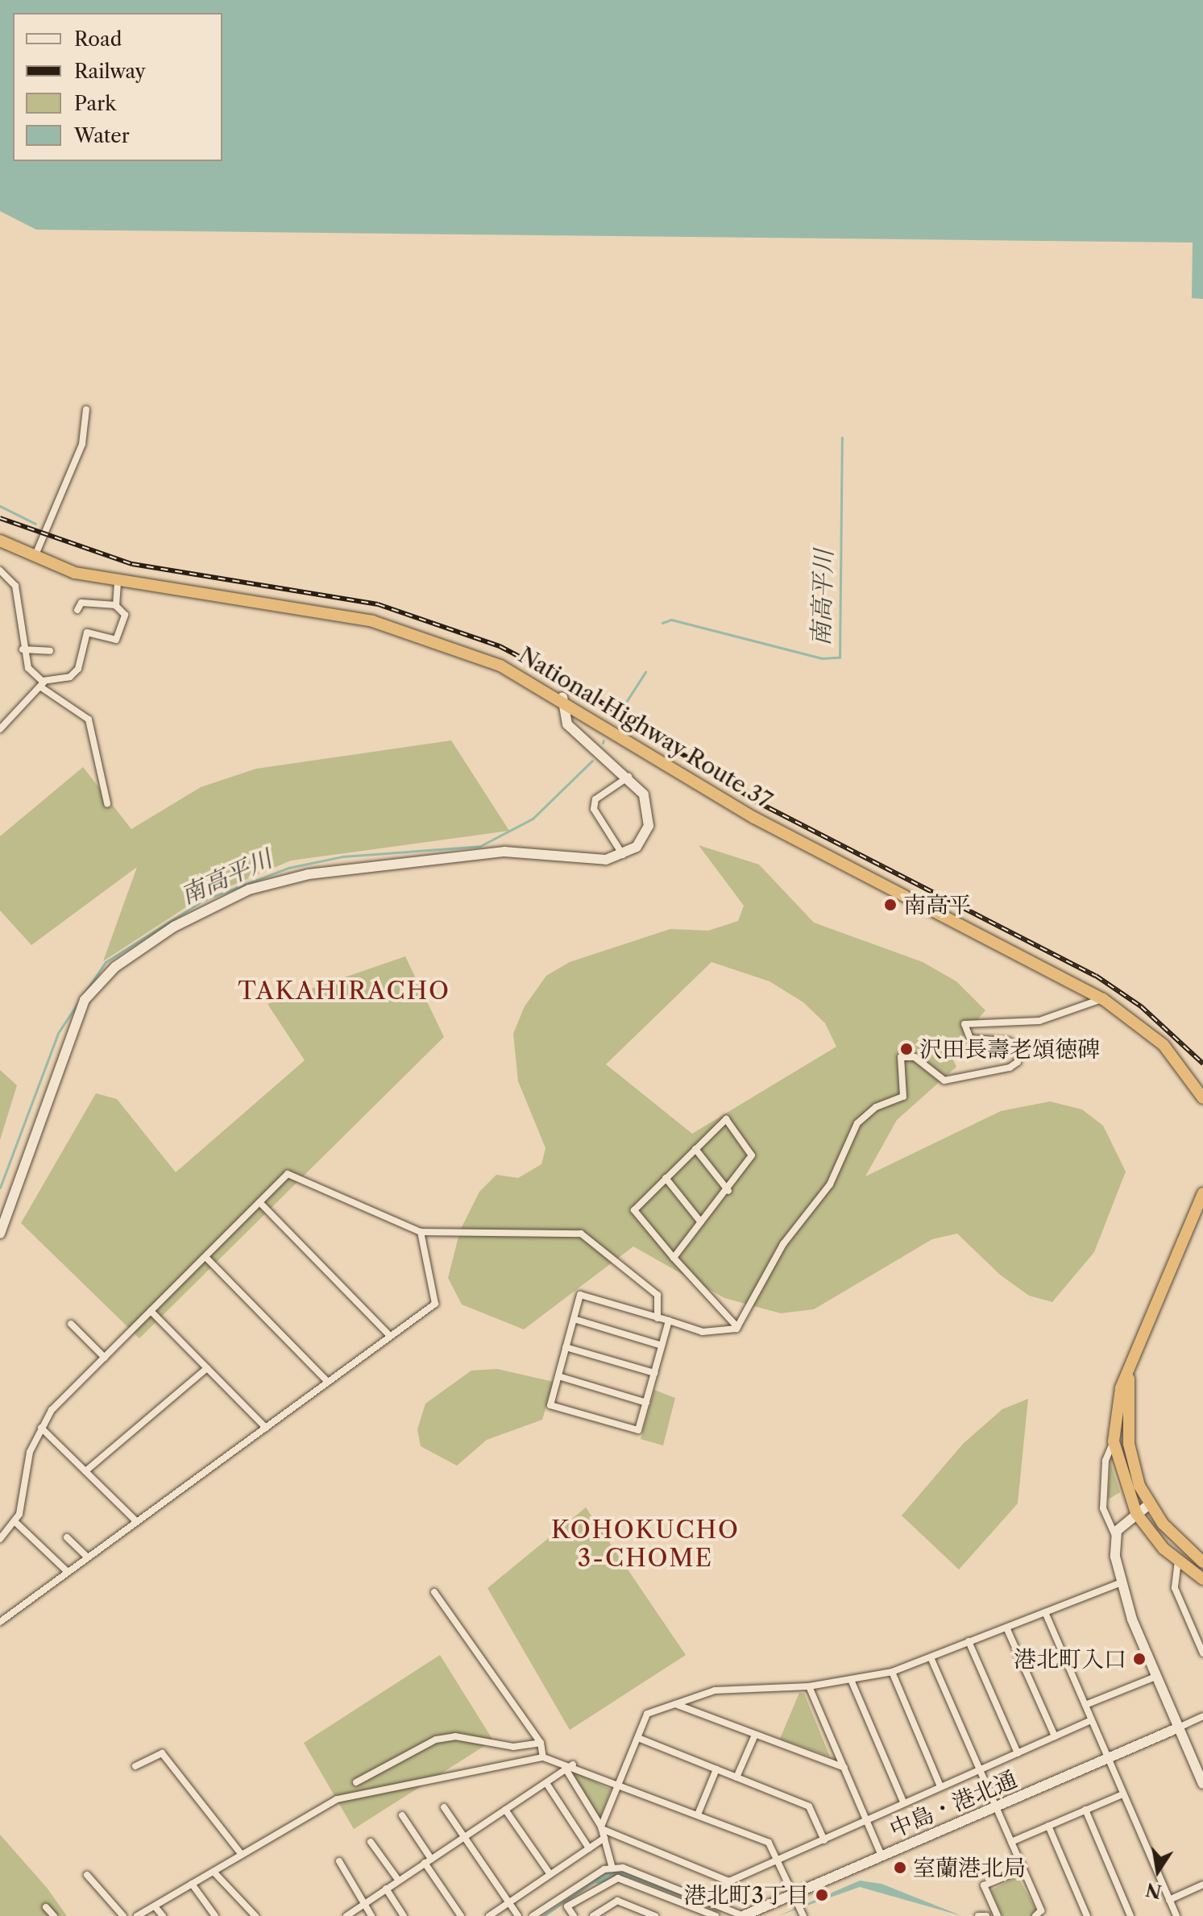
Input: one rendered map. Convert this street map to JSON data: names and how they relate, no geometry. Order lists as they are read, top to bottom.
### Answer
{
  "streets": {
    "highway": ["National Highway Route 37"],
    "street": ["中島・港北通"]
  },
  "districts": ["TAKAHIRACHO", "KOHOKUCHO 3-CHOME"],
  "water": ["南高平川"],
  "places": [
    "南高平",
    "沢田長壽老頌徳碑",
    "港北町入口",
    "室蘭港北局",
    "港北町3丁目"
  ],
  "legend": [
    "Road",
    "Railway",
    "Park",
    "Water"
  ],
  "north": "bottom"
}
